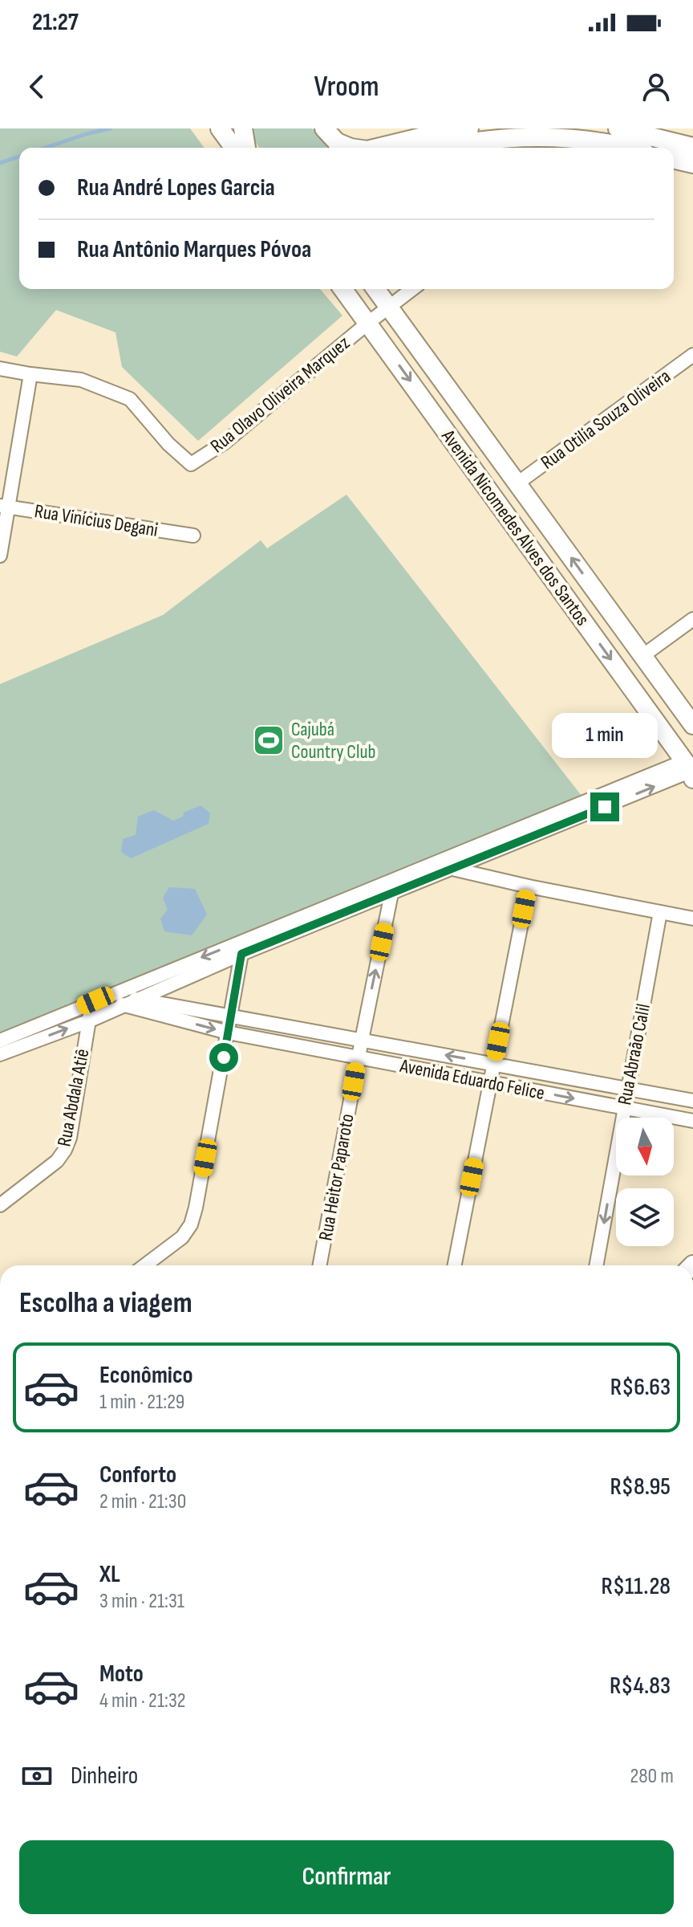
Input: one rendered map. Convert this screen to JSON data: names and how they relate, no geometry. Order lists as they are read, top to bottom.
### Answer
{
  "streets": {
    "main road": ["Avenida Nicomedes Alves dos Santos"],
    "street": [
      "Rua Olavo Oliveira Marquez",
      "Rua Otilia Souza Oliveira",
      "Rua Vinícius Degani",
      "Rua Abraão Calil",
      "Avenida Eduardo Felice",
      "Rua Abdala Atiê",
      "Rua Heitor Paparoto"
    ]
  },
  "crossings": [
    ["Rua Olavo Oliveira Marquez", "Avenida Nicomedes Alves dos Santos"],
    ["Rua Otilia Souza Oliveira", "Avenida Nicomedes Alves dos Santos"],
    ["Rua Abraão Calil", "Avenida Eduardo Felice"],
    ["Avenida Eduardo Felice", "Rua Abdala Atiê"],
    ["Avenida Eduardo Felice", "Rua Heitor Paparoto"]
  ],
  "one_way": ["Rua Abraão Calil", "Rua Heitor Paparoto"],
  "places": {
    "sports": ["Cajubá Country Club"]
  },
  "north": "bottom",
  "page": {
    "status": "21:27",
    "header": "Vroom",
    "banner": ["Rua André Lopes Garcia", "Rua Antônio Marques Póvoa"],
    "bubble": "1 min",
    "heading": "Escolha a viagem",
    "list": [
      {
        "name": "Econômico",
        "note": "1 min · 21:29",
        "value": "R$6.63"
      },
      {
        "name": "Conforto",
        "note": "2 min · 21:30",
        "value": "R$8.95"
      },
      {
        "name": "XL",
        "note": "3 min · 21:31",
        "value": "R$11.28"
      },
      {
        "name": "Moto",
        "note": "4 min · 21:32",
        "value": "R$4.83"
      }
    ],
    "pay": ["Dinheiro", "280 m"],
    "buttons": "Confirmar"
  }
}
